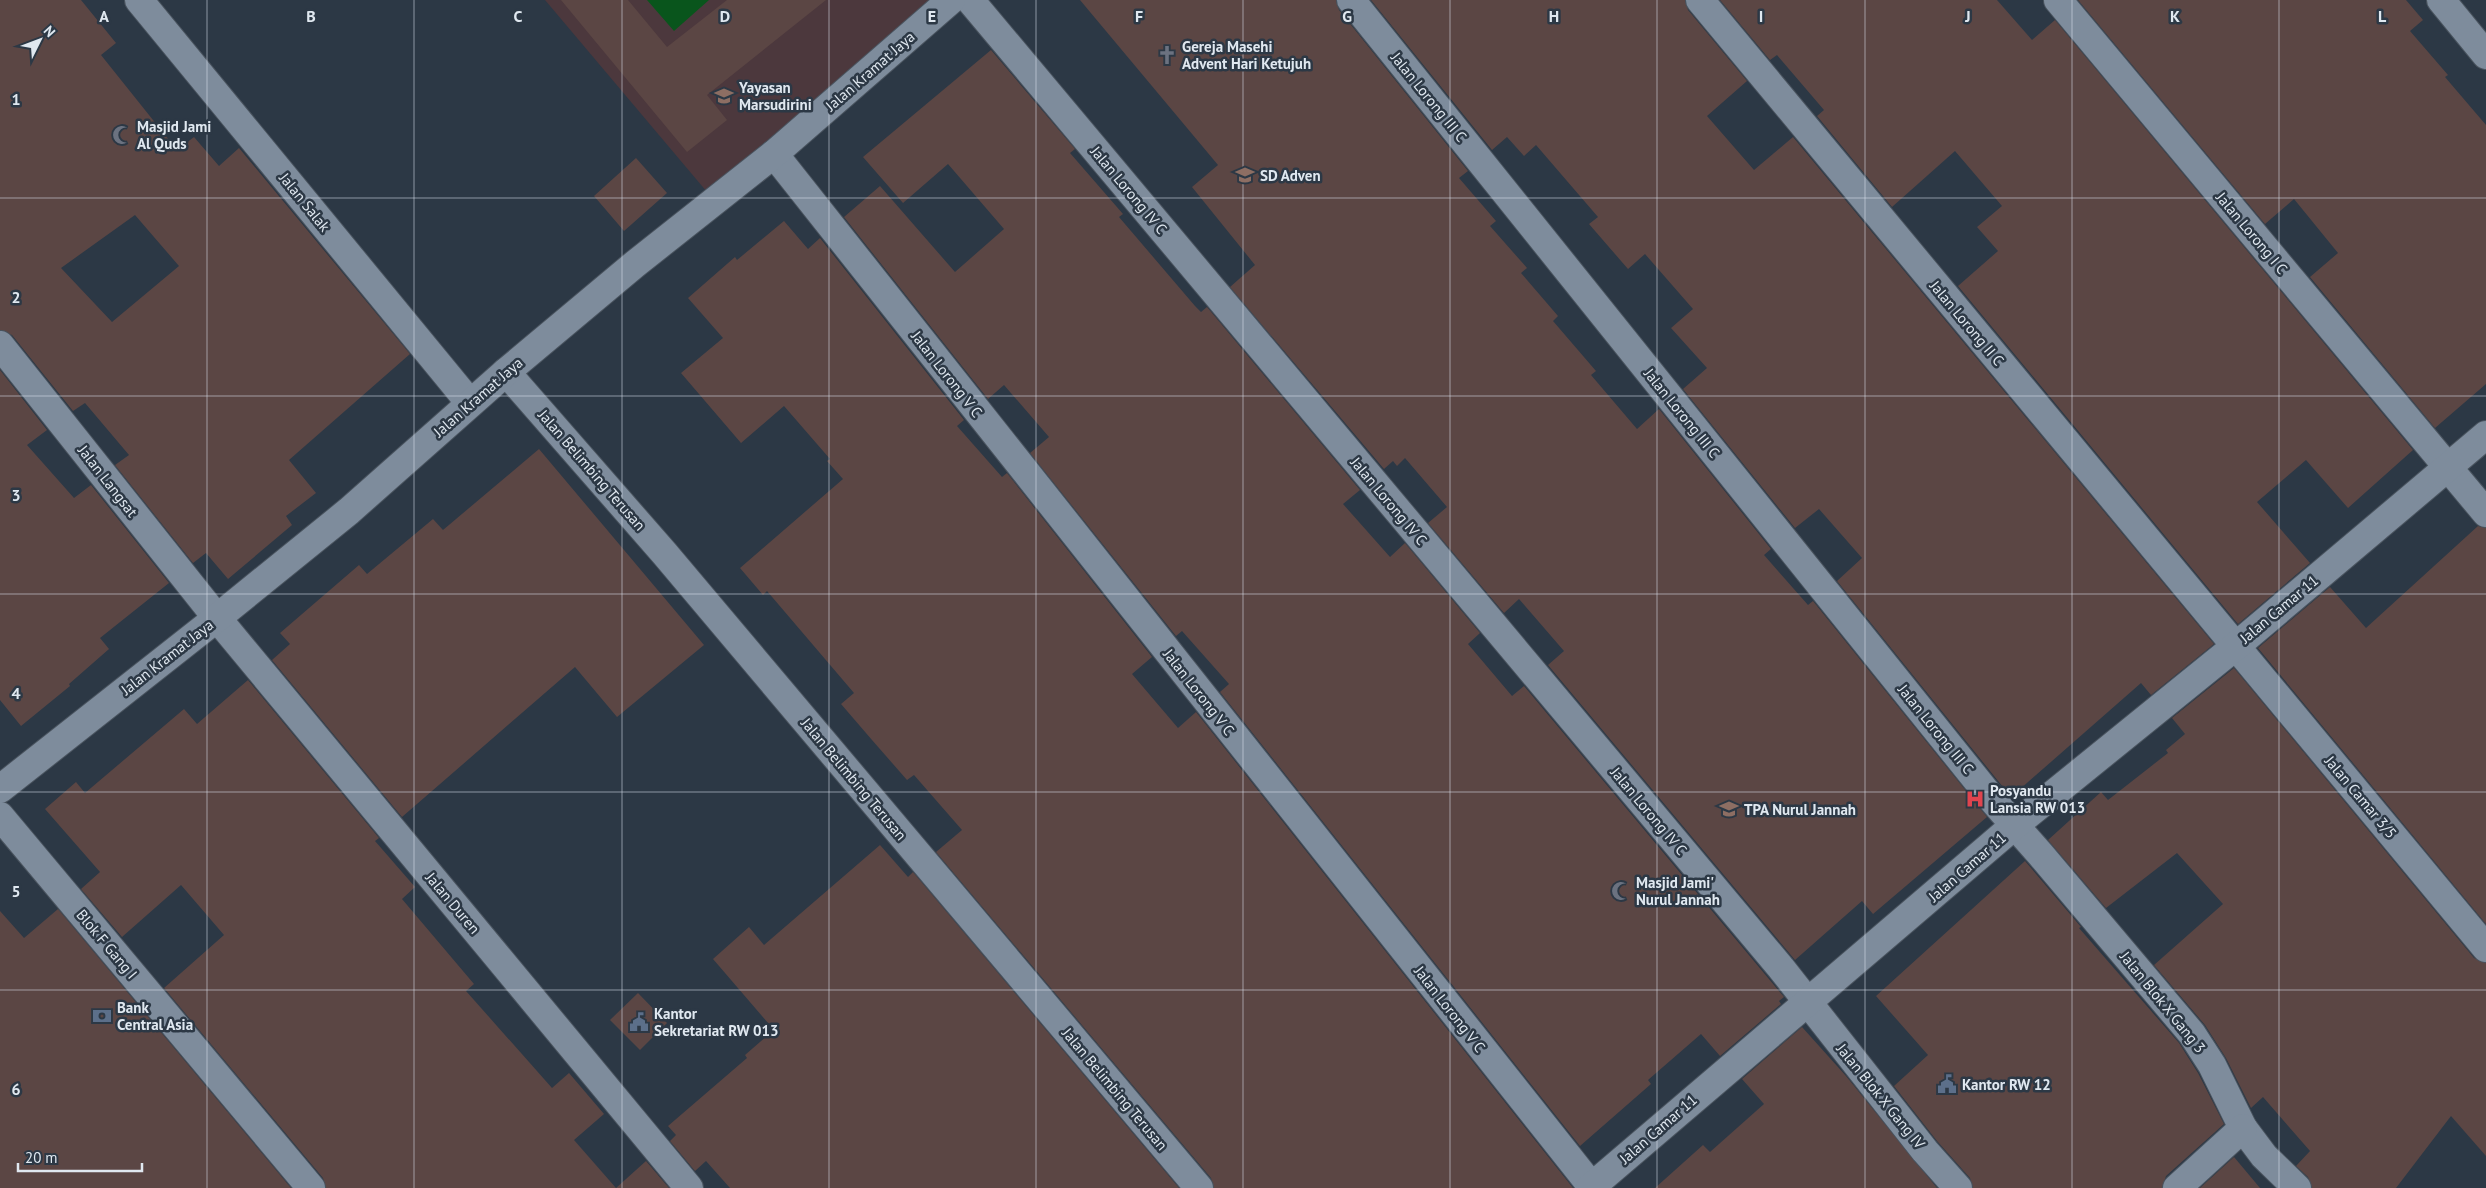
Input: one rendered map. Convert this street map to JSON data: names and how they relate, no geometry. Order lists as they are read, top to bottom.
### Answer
{
  "streets": {
    "street": [
      "Jalan Kramat Jaya",
      "Jalan Lorong III C",
      "Jalan Lorong IV C",
      "Jalan Salak",
      "Jalan Lorong I C",
      "Jalan Lorong II C",
      "Jalan Lorong V C",
      "Jalan Belimbing Terusan",
      "Jalan Langsat",
      "Jalan Camar 11",
      "Jalan Camar 3/5",
      "Jalan Duren",
      "Blok F Gang I",
      "Jalan Blok X Gang 3",
      "Jalan Blok X Gang IV"
    ]
  },
  "crossings": [
    ["Jalan Kramat Jaya", "Jalan Salak"],
    ["Jalan Kramat Jaya", "Jalan Lorong V C"],
    ["Jalan Kramat Jaya", "Jalan Belimbing Terusan"],
    ["Jalan Kramat Jaya", "Jalan Langsat"],
    ["Jalan Kramat Jaya", "Jalan Duren"],
    ["Jalan Lorong III C", "Jalan Camar 11"],
    ["Jalan Lorong III C", "Jalan Blok X Gang 3"],
    ["Jalan Lorong IV C", "Jalan Camar 11"],
    ["Jalan Lorong IV C", "Jalan Blok X Gang IV"],
    ["Jalan Lorong I C", "Jalan Camar 11"],
    ["Jalan Lorong II C", "Jalan Camar 11"],
    ["Jalan Lorong II C", "Jalan Camar 3/5"],
    ["Jalan Lorong V C", "Jalan Camar 11"],
    ["Jalan Langsat", "Jalan Duren"],
    ["Jalan Camar 11", "Jalan Camar 3/5"],
    ["Jalan Camar 11", "Jalan Blok X Gang 3"],
    ["Jalan Camar 11", "Jalan Blok X Gang IV"]
  ],
  "places": {
    "church": ["Gereja Masehi Advent Hari Ketujuh"],
    "school or university": ["Yayasan Marsudirini", "SD Adven", "TPA Nurul Jannah"],
    "mosque": ["Masjid Jami Al Quds", "Masjid Jami' Nurul Jannah"],
    "hospital": ["Posyandu Lansia RW 013"],
    "bank": ["Bank Central Asia"],
    "public building": ["Kantor Sekretariat RW 013", "Kantor RW 12"]
  },
  "scale_bar": "20 m",
  "north": "top right",
  "grid": {
    "columns": [
      "A",
      "B",
      "C",
      "D",
      "E",
      "F",
      "G",
      "H",
      "I",
      "J",
      "K",
      "L"
    ],
    "rows": [
      "1",
      "2",
      "3",
      "4",
      "5",
      "6"
    ]
  }
}
